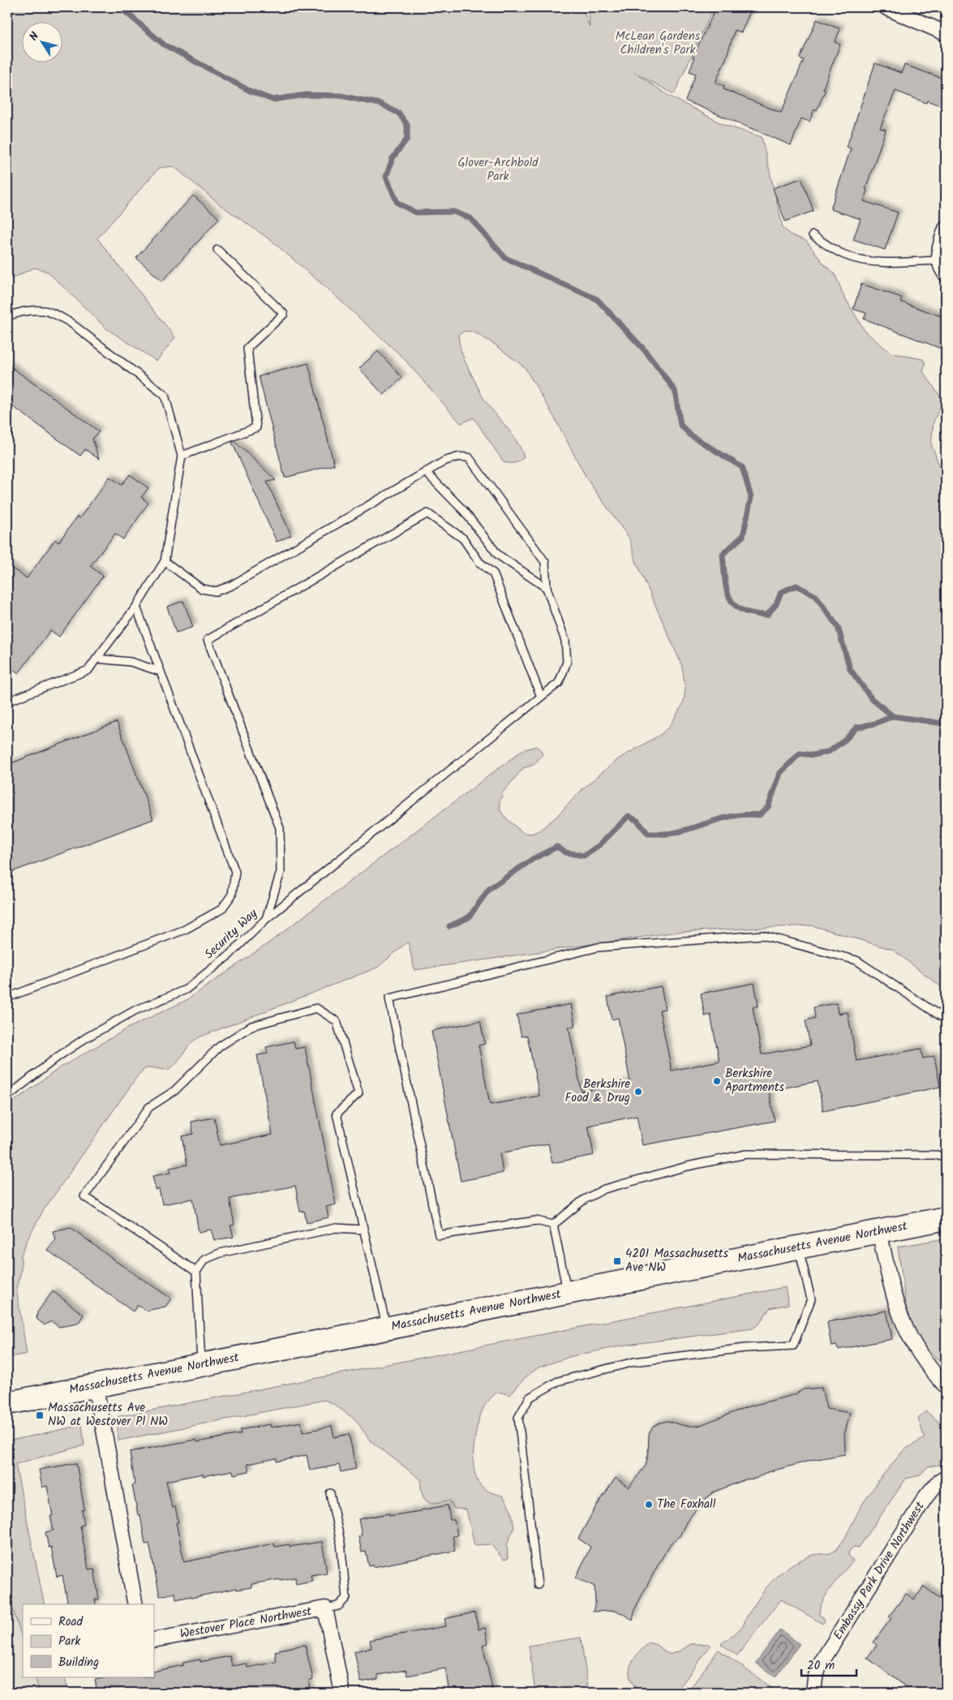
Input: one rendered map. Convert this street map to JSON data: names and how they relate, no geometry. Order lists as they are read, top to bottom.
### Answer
{
  "streets": {
    "main road": ["Massachusetts Avenue Northwest"],
    "street": ["Embassy Park Drive Northwest", "Westover Place Northwest"],
    "lane": ["Security Way"]
  },
  "parks": ["McLean Gardens Children's Park", "Glover-Archbold Park"],
  "places": {
    "other": ["Berkshire Apartments", "Berkshire Food & Drug", "The Foxhall"],
    "transit": ["4201 Massachusetts Ave NW", "Massachusetts Ave NW at Westover Pl NW"]
  },
  "legend": ["Road", "Park", "Building"],
  "scale_bar": "20 m",
  "north": "top left"
}
